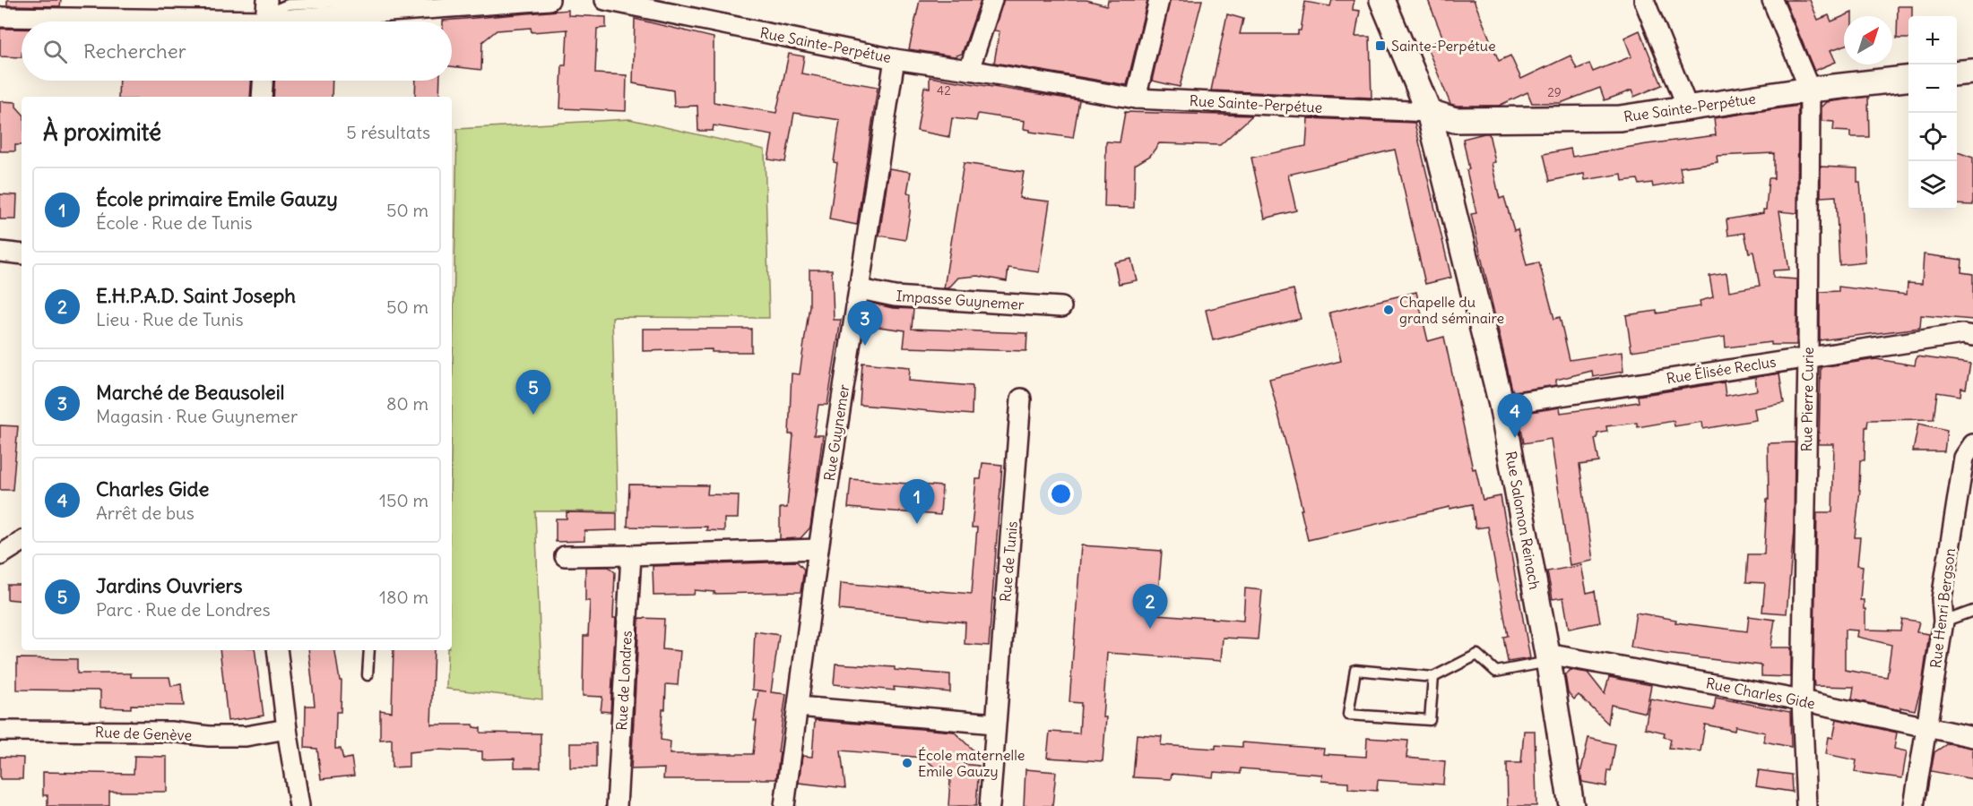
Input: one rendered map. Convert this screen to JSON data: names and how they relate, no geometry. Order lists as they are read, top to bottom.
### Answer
{
  "streets": {
    "street": [
      "Rue Sainte-Perpétue",
      "Impasse Guynemer",
      "Rue Élisée Reclus",
      "Rue Pierre Curie",
      "Rue Guynemer",
      "Rue Salomon Reinach",
      "Rue de Tunis",
      "Rue Henri Bergson",
      "Rue de Londres",
      "Rue Charles Gide",
      "Rue de Genève"
    ]
  },
  "crossings": [
    ["Rue Sainte-Perpétue", "Rue Pierre Curie"],
    ["Rue Sainte-Perpétue", "Rue Guynemer"],
    ["Rue Sainte-Perpétue", "Rue Salomon Reinach"],
    ["Impasse Guynemer", "Rue Guynemer"],
    ["Rue Élisée Reclus", "Rue Pierre Curie"],
    ["Rue Élisée Reclus", "Rue Salomon Reinach"],
    ["Rue Pierre Curie", "Rue Charles Gide"],
    ["Rue Salomon Reinach", "Rue Charles Gide"],
    ["Rue Henri Bergson", "Rue Charles Gide"]
  ],
  "places": {
    "transit": ["Sainte-Perpétue"],
    "other": ["Chapelle du grand séminaire", "École maternelle Emile Gauzy"]
  },
  "house_numbers": ["42", "29"],
  "north": "top right",
  "page": {
    "map_buttons": ["+", "−"],
    "search": "Rechercher",
    "heading": ["À proximité", "5 résultats"],
    "list": [
      {
        "mark": "1",
        "name": "École primaire Emile Gauzy",
        "note": "École · Rue de Tunis",
        "value": "50 m"
      },
      {
        "mark": "2",
        "name": "E.H.P.A.D. Saint Joseph",
        "note": "Lieu · Rue de Tunis",
        "value": "50 m"
      },
      {
        "mark": "3",
        "name": "Marché de Beausoleil",
        "note": "Magasin · Rue Guynemer",
        "value": "80 m"
      },
      {
        "mark": "4",
        "name": "Charles Gide",
        "note": "Arrêt de bus",
        "value": "150 m"
      },
      {
        "mark": "5",
        "name": "Jardins Ouvriers",
        "note": "Parc · Rue de Londres",
        "value": "180 m"
      }
    ],
    "pins": [
      "3",
      "5",
      "4",
      "1",
      "2"
    ]
  }
}
